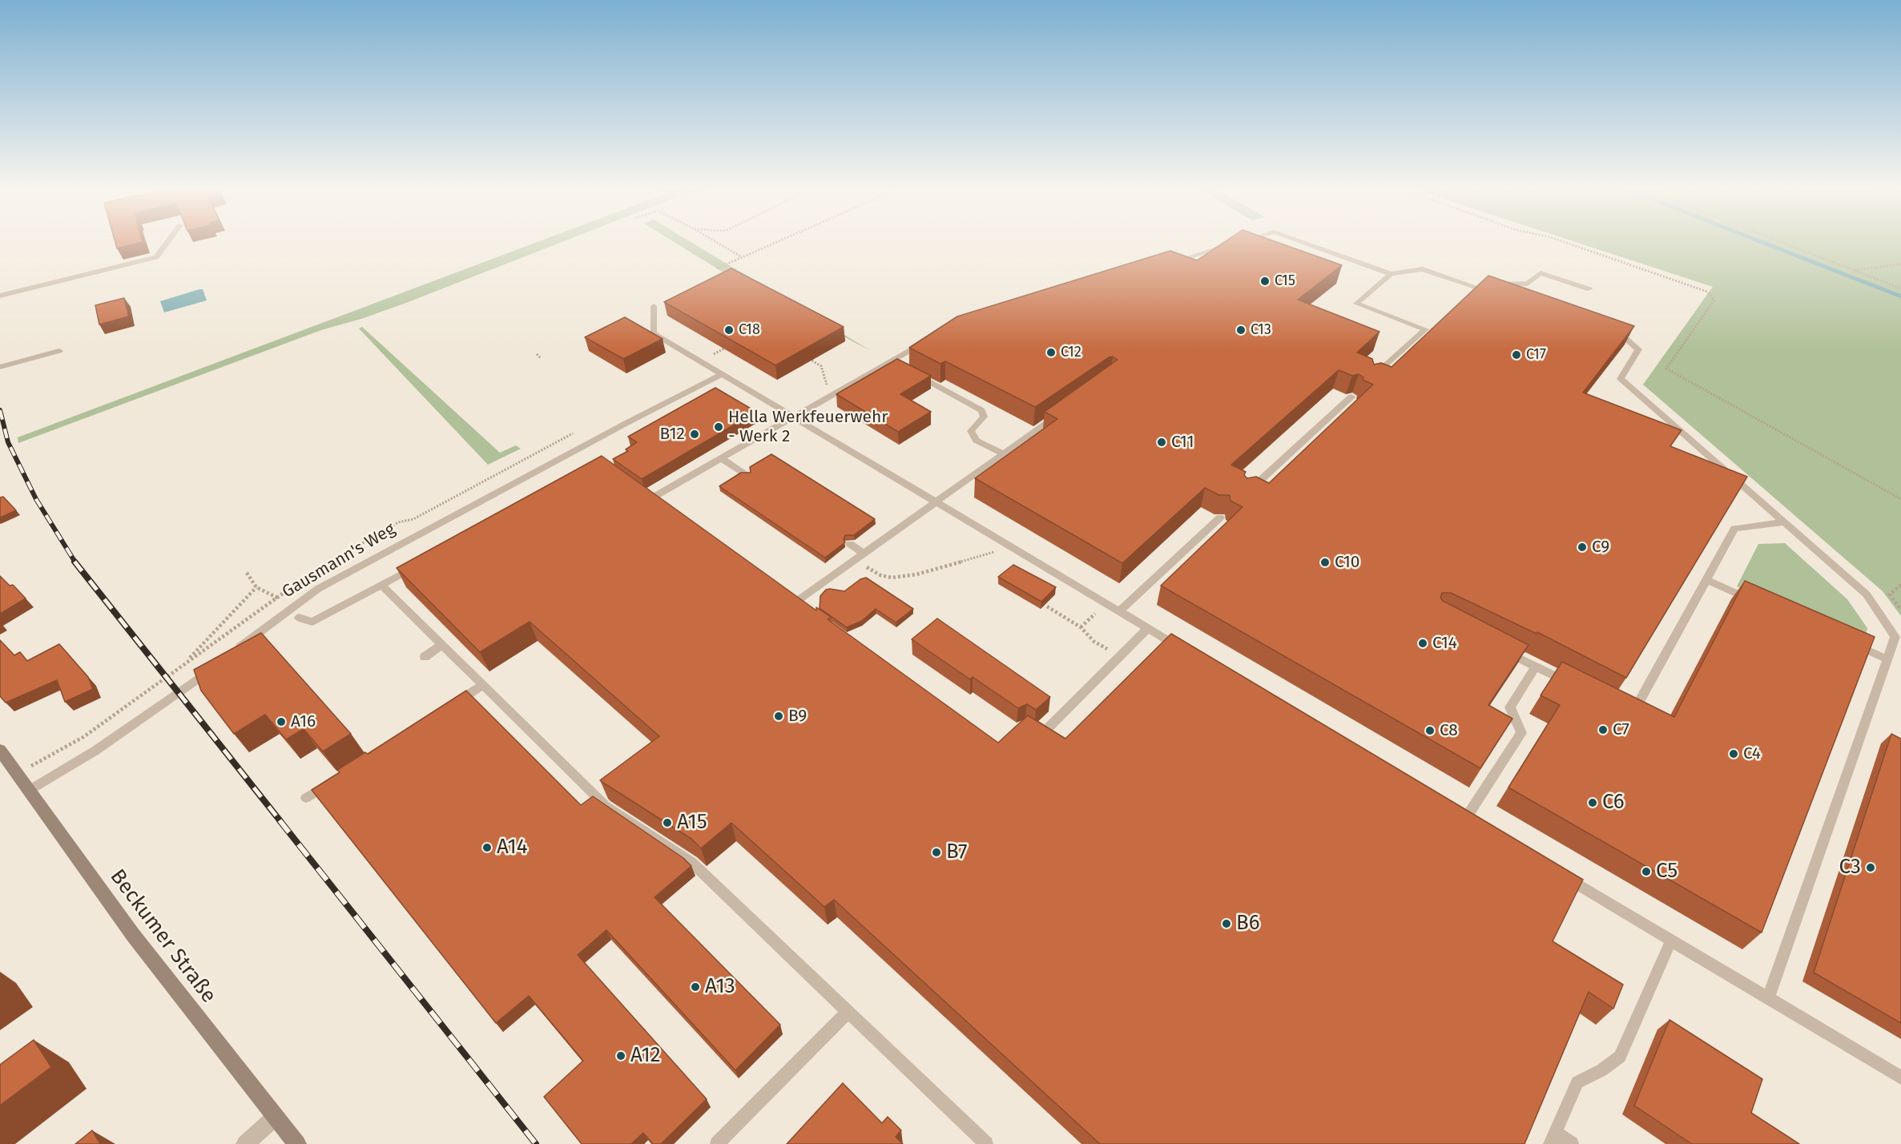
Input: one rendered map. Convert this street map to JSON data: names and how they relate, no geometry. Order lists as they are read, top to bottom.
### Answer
{
  "streets": {
    "main road": ["Beckumer Straße"],
    "lane": ["Gausmann's Weg"]
  },
  "places": [
    "C15",
    "C18",
    "C13",
    "C12",
    "C17",
    "Hella Werkfeuerwehr - Werk 2",
    "B12",
    "C11",
    "C9",
    "C10",
    "C14",
    "B9",
    "A16",
    "C7",
    "C8",
    "C4",
    "C6",
    "A15",
    "A14",
    "B7",
    "C3",
    "C5",
    "B6",
    "A13",
    "A12"
  ]
}
